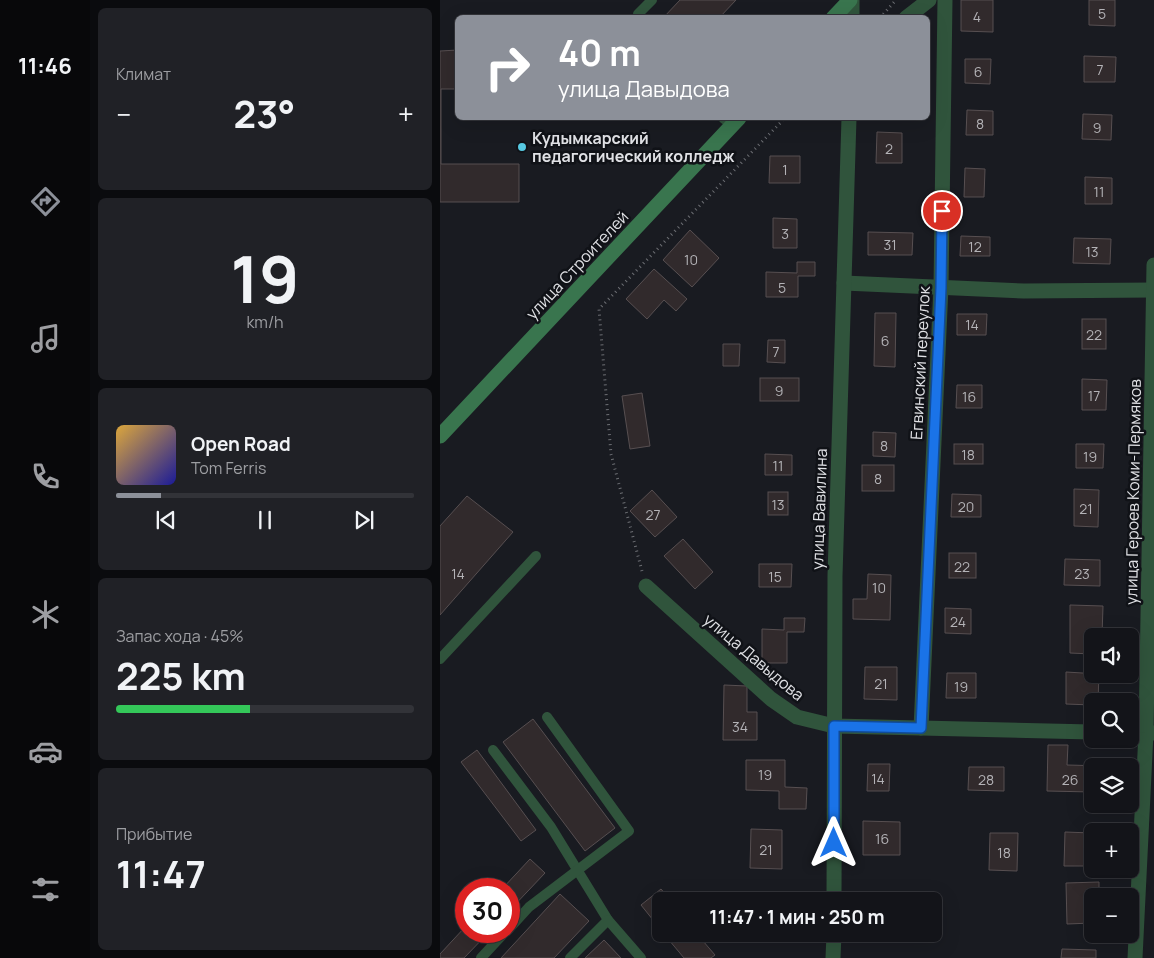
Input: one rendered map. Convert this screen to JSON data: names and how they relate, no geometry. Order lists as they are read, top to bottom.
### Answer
{
  "streets": {
    "main road": ["улица Строителей"],
    "street": [
      "Егвинский переулок",
      "улица Героев Коми-Пермяков",
      "улица Вавилина",
      "улица Давыдова"
    ]
  },
  "crossings": [
    ["Егвинский переулок", "улица Давыдова"],
    ["улица Вавилина", "улица Давыдова"]
  ],
  "places": ["Кудымкарский педагогический колледж"],
  "house_numbers": [
    "5",
    "4",
    "7",
    "6",
    "8",
    "9",
    "2",
    "1",
    "11",
    "3",
    "31",
    "12",
    "13",
    "10",
    "5",
    "14",
    "22",
    "6",
    "7",
    "9",
    "17",
    "16",
    "8",
    "18",
    "19",
    "11",
    "8",
    "13",
    "20",
    "21",
    "27",
    "22",
    "14",
    "23",
    "15",
    "10",
    "24",
    "21",
    "19",
    "34",
    "19",
    "14",
    "28",
    "26",
    "16",
    "21",
    "18"
  ],
  "page": {
    "tabs": "11:46",
    "tile": [
      "Климат",
      ["19", "km/h"],
      ["Запас хода · 45%", "225 km"],
      ["Прибытие", "11:47"]
    ],
    "turn": ["40 m", "улица Давыдова"],
    "heat": ["−", "23°", "+"],
    "song": ["Open Road", "Tom Ferris"],
    "map_buttons": ["+", "−"],
    "limit": "30",
    "trip": "11:47 · 1 мин · 250 m"
  }
}
